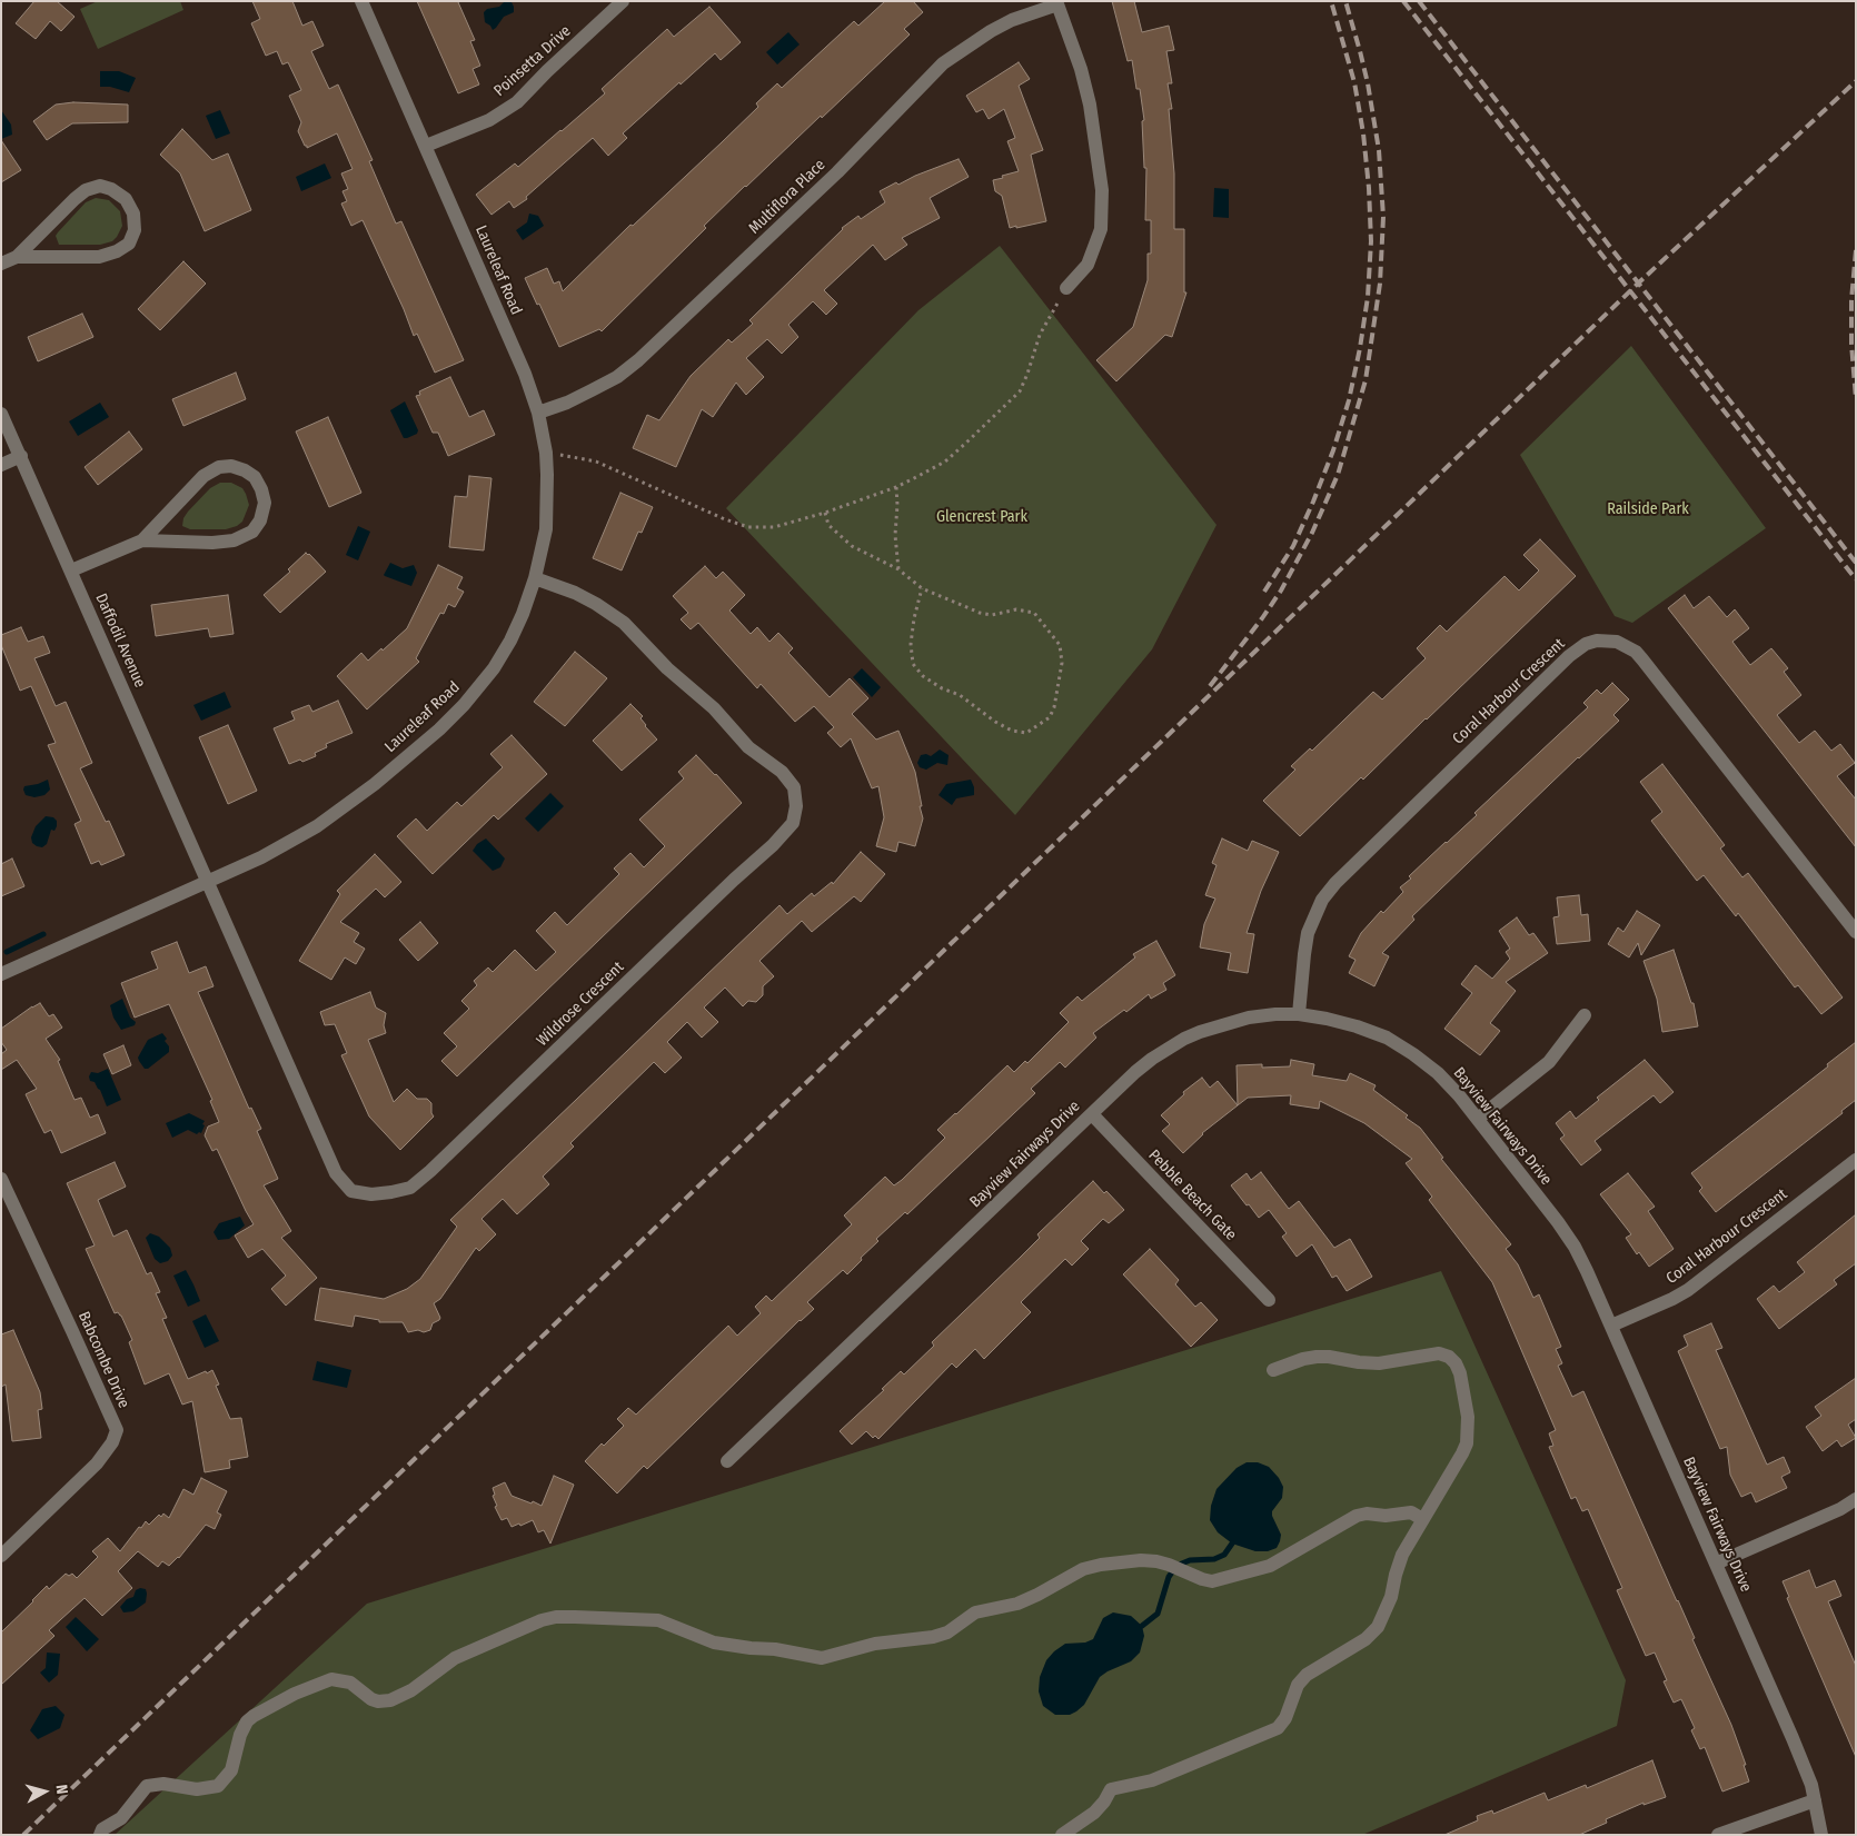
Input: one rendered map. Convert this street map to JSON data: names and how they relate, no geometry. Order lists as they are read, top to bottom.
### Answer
{
  "streets": {
    "street": [
      "Poinsetta Drive",
      "Multiflora Place",
      "Laureleaf Road",
      "Daffodil Avenue",
      "Coral Harbour Crescent",
      "Wildrose Crescent",
      "Bayview Fairways Drive",
      "Pebble Beach Gate",
      "Babcombe Drive"
    ]
  },
  "crossings": [
    ["Poinsetta Drive", "Laureleaf Road"],
    ["Multiflora Place", "Laureleaf Road"],
    ["Laureleaf Road", "Daffodil Avenue"],
    ["Laureleaf Road", "Wildrose Crescent"],
    ["Daffodil Avenue", "Wildrose Crescent"],
    ["Coral Harbour Crescent", "Bayview Fairways Drive"],
    ["Bayview Fairways Drive", "Pebble Beach Gate"]
  ],
  "parks": ["Railside Park", "Glencrest Park"],
  "north": "right"
}
